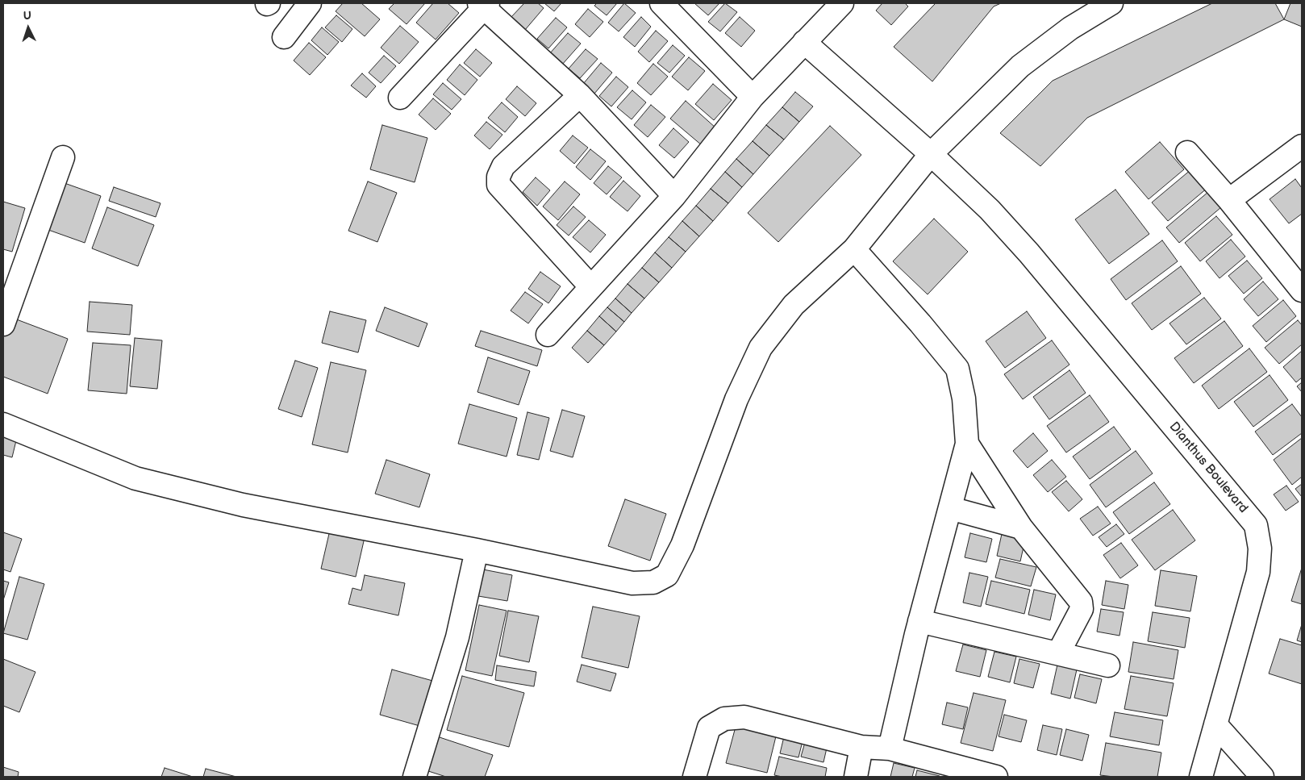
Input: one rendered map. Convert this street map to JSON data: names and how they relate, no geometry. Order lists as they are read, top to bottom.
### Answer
{
  "streets": {
    "street": ["Dianthus Boulevard"]
  },
  "north": "top"
}
